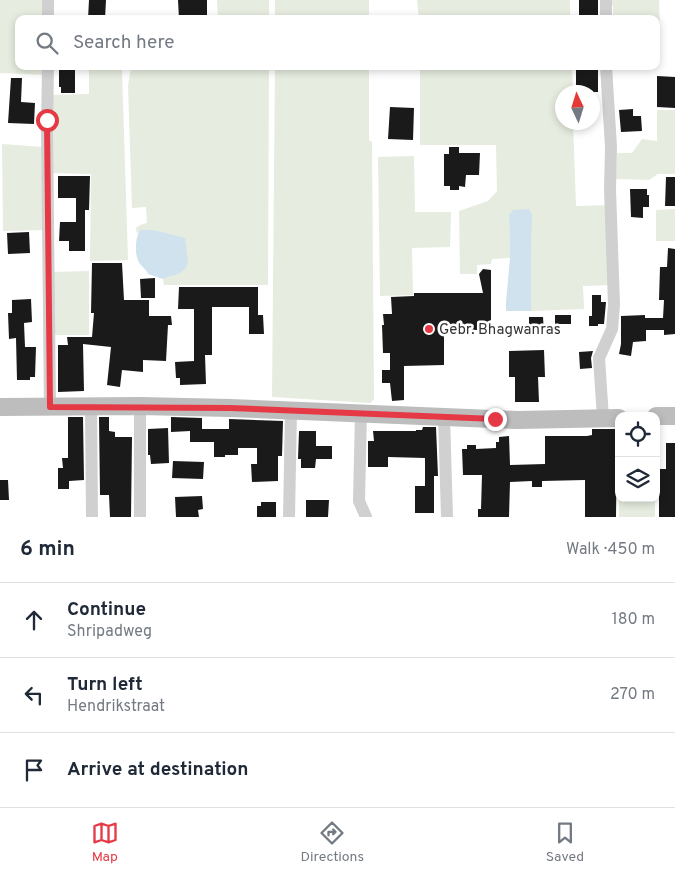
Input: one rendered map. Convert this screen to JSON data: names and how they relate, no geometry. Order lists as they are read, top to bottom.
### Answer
{
  "places": ["Gebr. Bhagwanras"],
  "north": "top",
  "page": {
    "search": "Search here",
    "heading": ["6 min", "Walk · 450 m"],
    "list": [
      ["Continue", "Shripadweg", "180 m"],
      ["Turn left", "Hendrikstraat", "270 m"],
      "Arrive at destination"
    ],
    "nav": ["Map", "Directions", "Saved"]
  }
}
